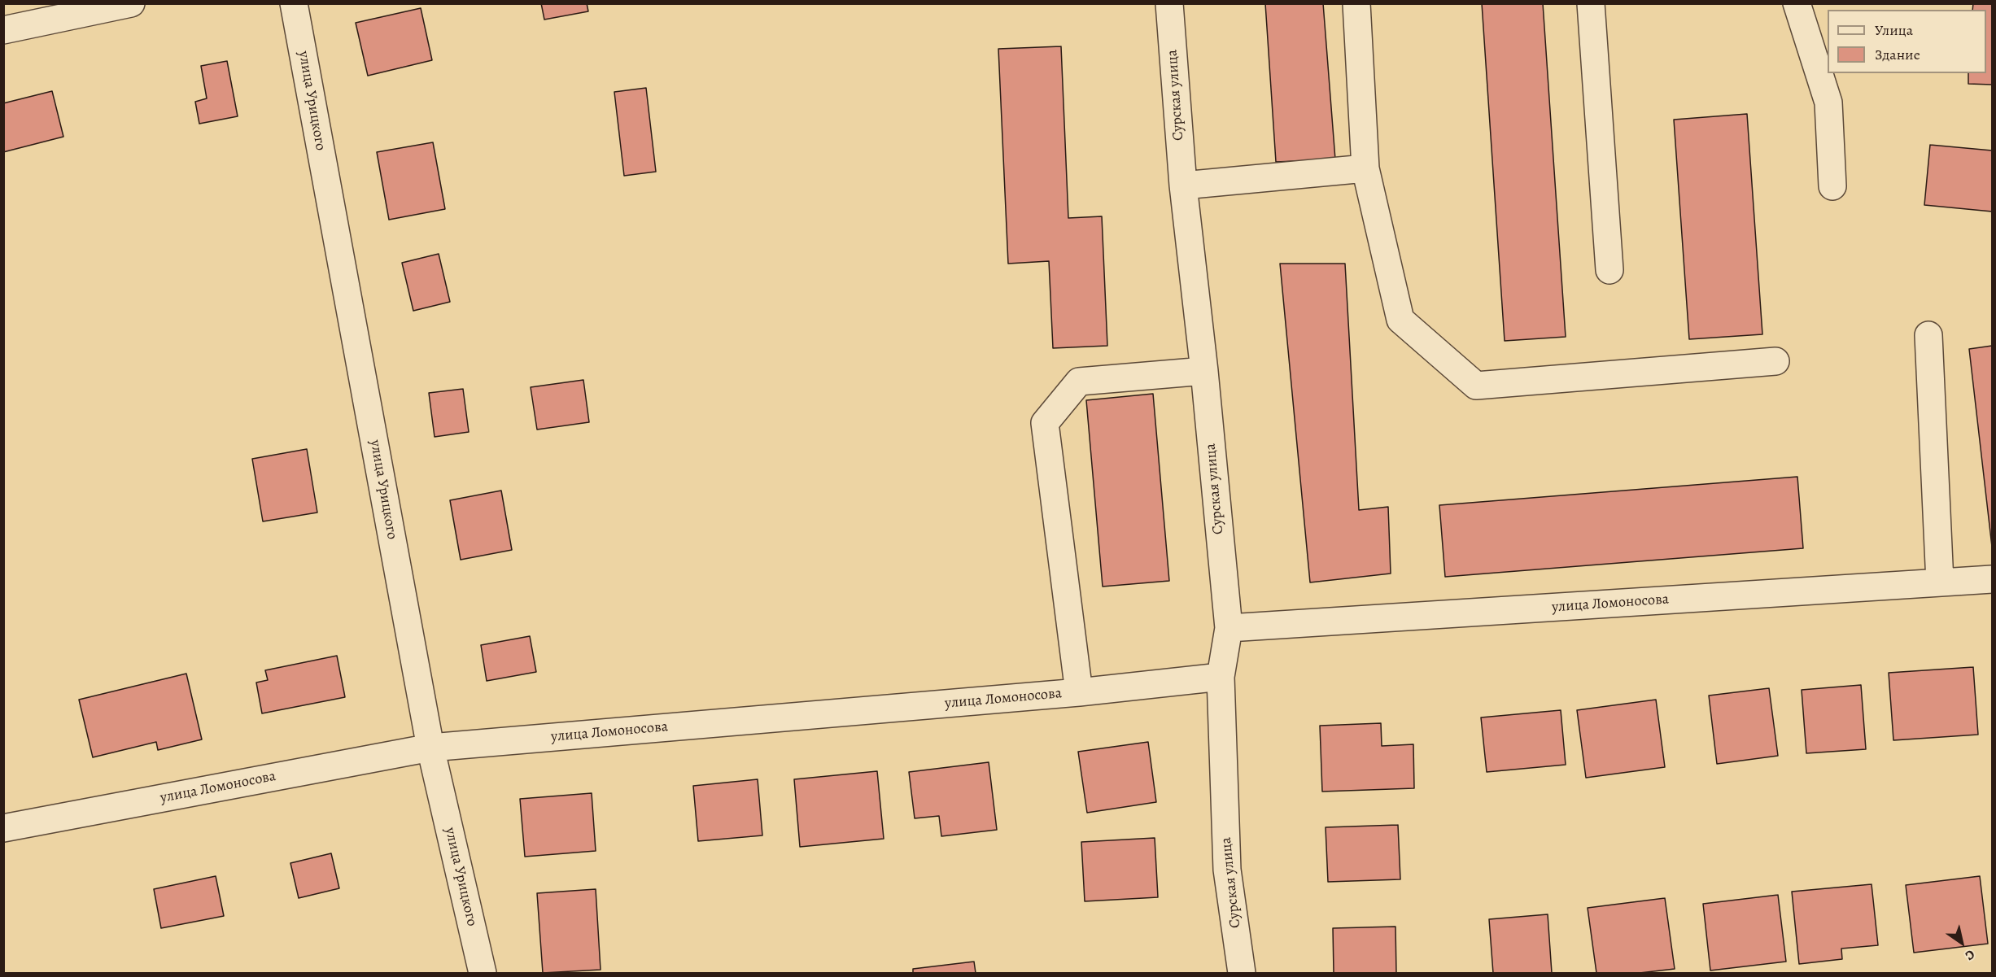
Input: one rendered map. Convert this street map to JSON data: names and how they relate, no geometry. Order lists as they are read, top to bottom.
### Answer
{
  "streets": {
    "street": ["Сурская улица", "улица Урицкого", "улица Ломоносова"]
  },
  "crossings": [
    ["Сурская улица", "улица Ломоносова"],
    ["улица Урицкого", "улица Ломоносова"]
  ],
  "legend": ["Улица", "Здание"],
  "north": "bottom right"
}
